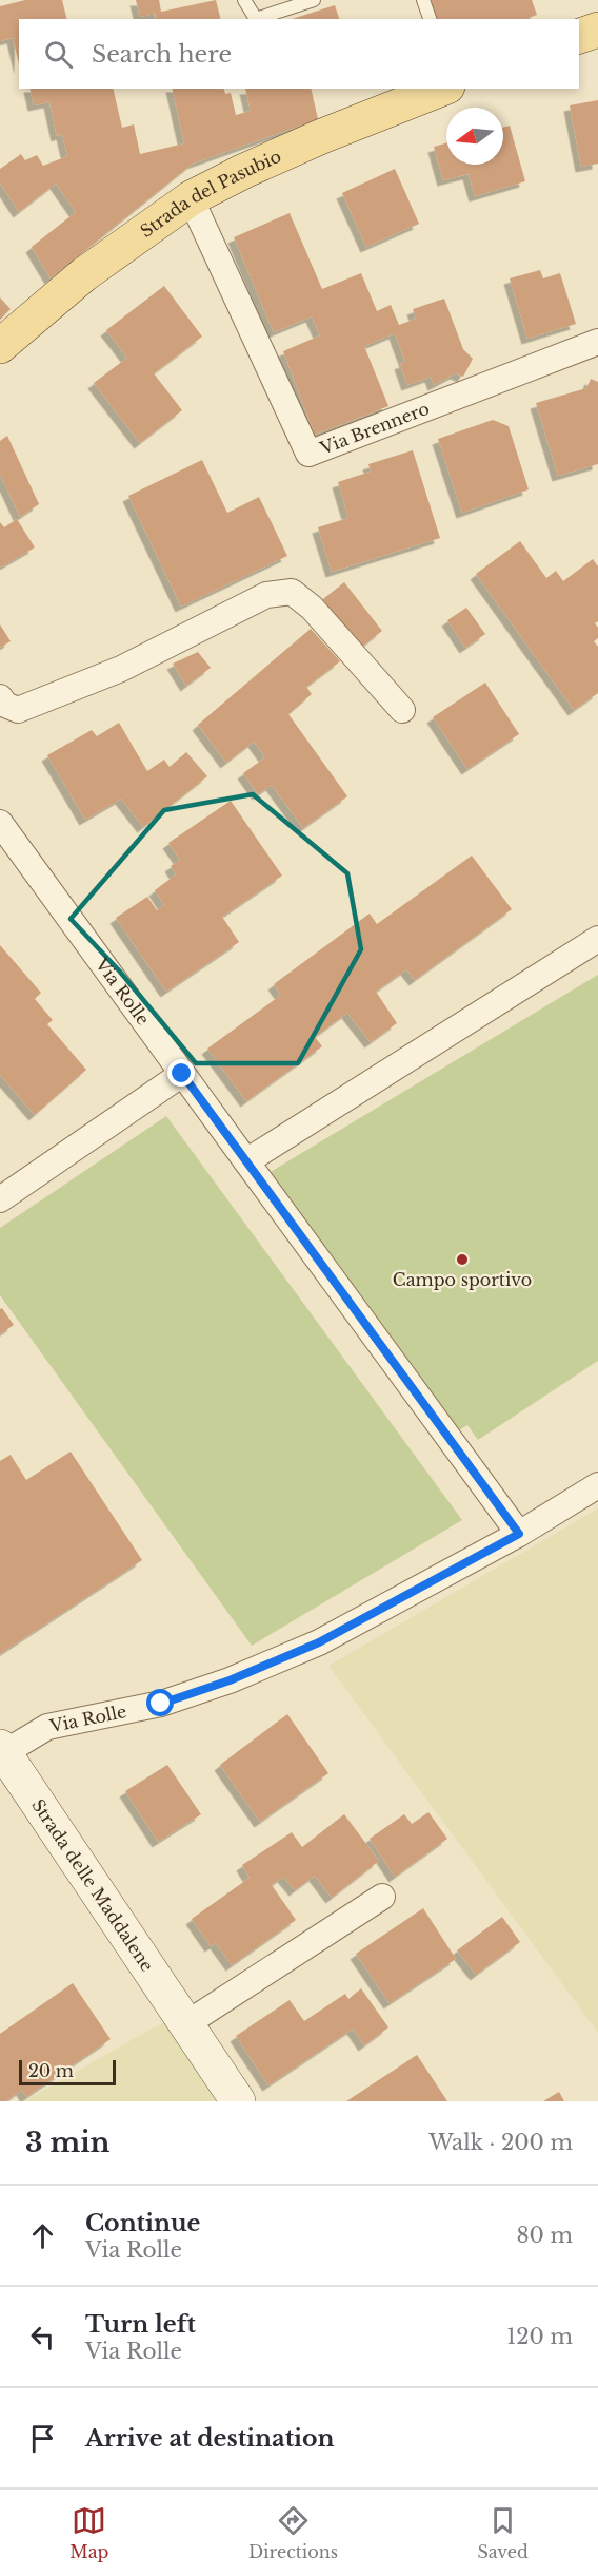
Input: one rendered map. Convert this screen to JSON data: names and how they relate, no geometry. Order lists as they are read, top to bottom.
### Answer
{
  "streets": {
    "main road": ["Strada del Pasubio"],
    "street": ["Via Brennero", "Via Rolle", "Strada delle Maddalene"]
  },
  "crossings": [
    ["Strada del Pasubio", "Via Brennero"],
    ["Via Rolle", "Strada delle Maddalene"]
  ],
  "places": ["Campo sportivo"],
  "scale_bar": "20 m",
  "north": "left",
  "page": {
    "search": "Search here",
    "scale": "20 m",
    "heading": ["3 min", "Walk · 200 m"],
    "list": [
      ["Continue", "Via Rolle", "80 m"],
      ["Turn left", "Via Rolle", "120 m"],
      "Arrive at destination"
    ],
    "nav": ["Map", "Directions", "Saved"]
  }
}
